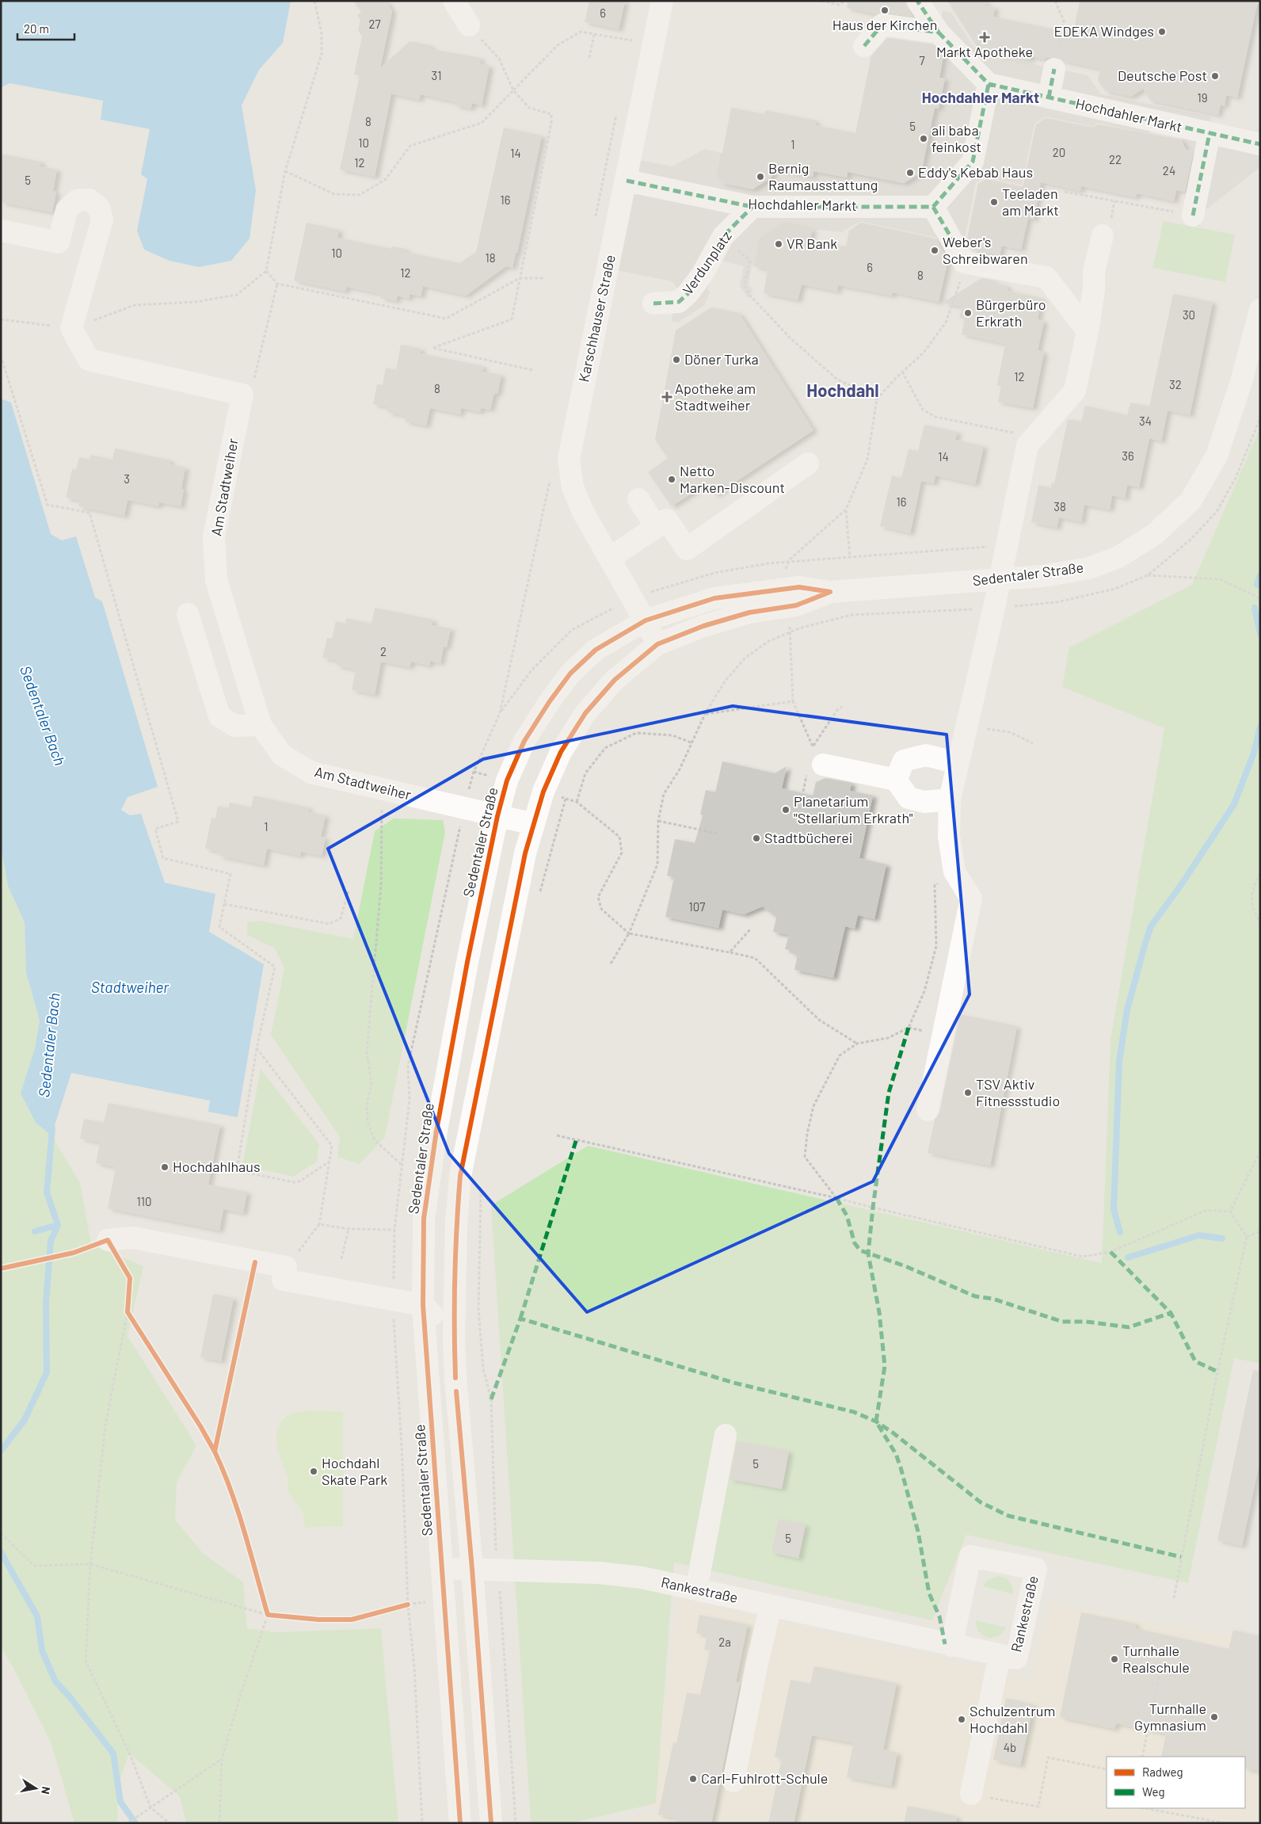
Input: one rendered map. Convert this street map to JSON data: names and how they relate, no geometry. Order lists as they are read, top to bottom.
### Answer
{
  "streets": {
    "street": [
      "Hochdahler Markt",
      "Verdunplatz",
      "Karschhauser Straße",
      "Am Stadtweiher",
      "Sedentaler Straße",
      "Rankestraße"
    ]
  },
  "crossings": [
    ["Hochdahler Markt", "Verdunplatz"],
    ["Hochdahler Markt", "Karschhauser Straße"],
    ["Karschhauser Straße", "Sedentaler Straße"],
    ["Am Stadtweiher", "Sedentaler Straße"],
    ["Sedentaler Straße", "Rankestraße"]
  ],
  "districts": ["Hochdahler Markt", "Hochdahl"],
  "water": ["Sedentaler Bach", "Stadtweiher"],
  "places": {
    "other": [
      "Haus der Kirchen",
      "EDEKA Windges",
      "Deutsche Post",
      "ali baba feinkost",
      "Eddy's Kebab Haus",
      "Bernig Raumausstattung",
      "Teeladen am Markt",
      "VR Bank",
      "Weber's Schreibwaren",
      "Bürgerbüro Erkrath",
      "Döner Turka",
      "Netto Marken-Discount",
      "Planetarium \"Stellarium Erkrath\"",
      "Stadtbücherei",
      "TSV Aktiv Fitnessstudio",
      "Hochdahlhaus",
      "Hochdahl Skate Park",
      "Turnhalle Realschule",
      "Turnhalle Gymnasium",
      "Schulzentrum Hochdahl",
      "Carl-Fuhlrott-Schule"
    ],
    "health": ["Markt Apotheke", "Apotheke am Stadtweiher"]
  },
  "house_numbers": [
    "6",
    "27",
    "7",
    "31",
    "19",
    "8",
    "5",
    "10",
    "1",
    "20",
    "14",
    "22",
    "12",
    "24",
    "5",
    "16",
    "10",
    "18",
    "6",
    "12",
    "8",
    "30",
    "12",
    "32",
    "8",
    "34",
    "36",
    "14",
    "3",
    "16",
    "38",
    "2",
    "1",
    "107",
    "110",
    "5",
    "5",
    "2a",
    "4b"
  ],
  "legend": ["Radweg", "Weg"],
  "scale_bar": "20 m",
  "north": "right"
}
